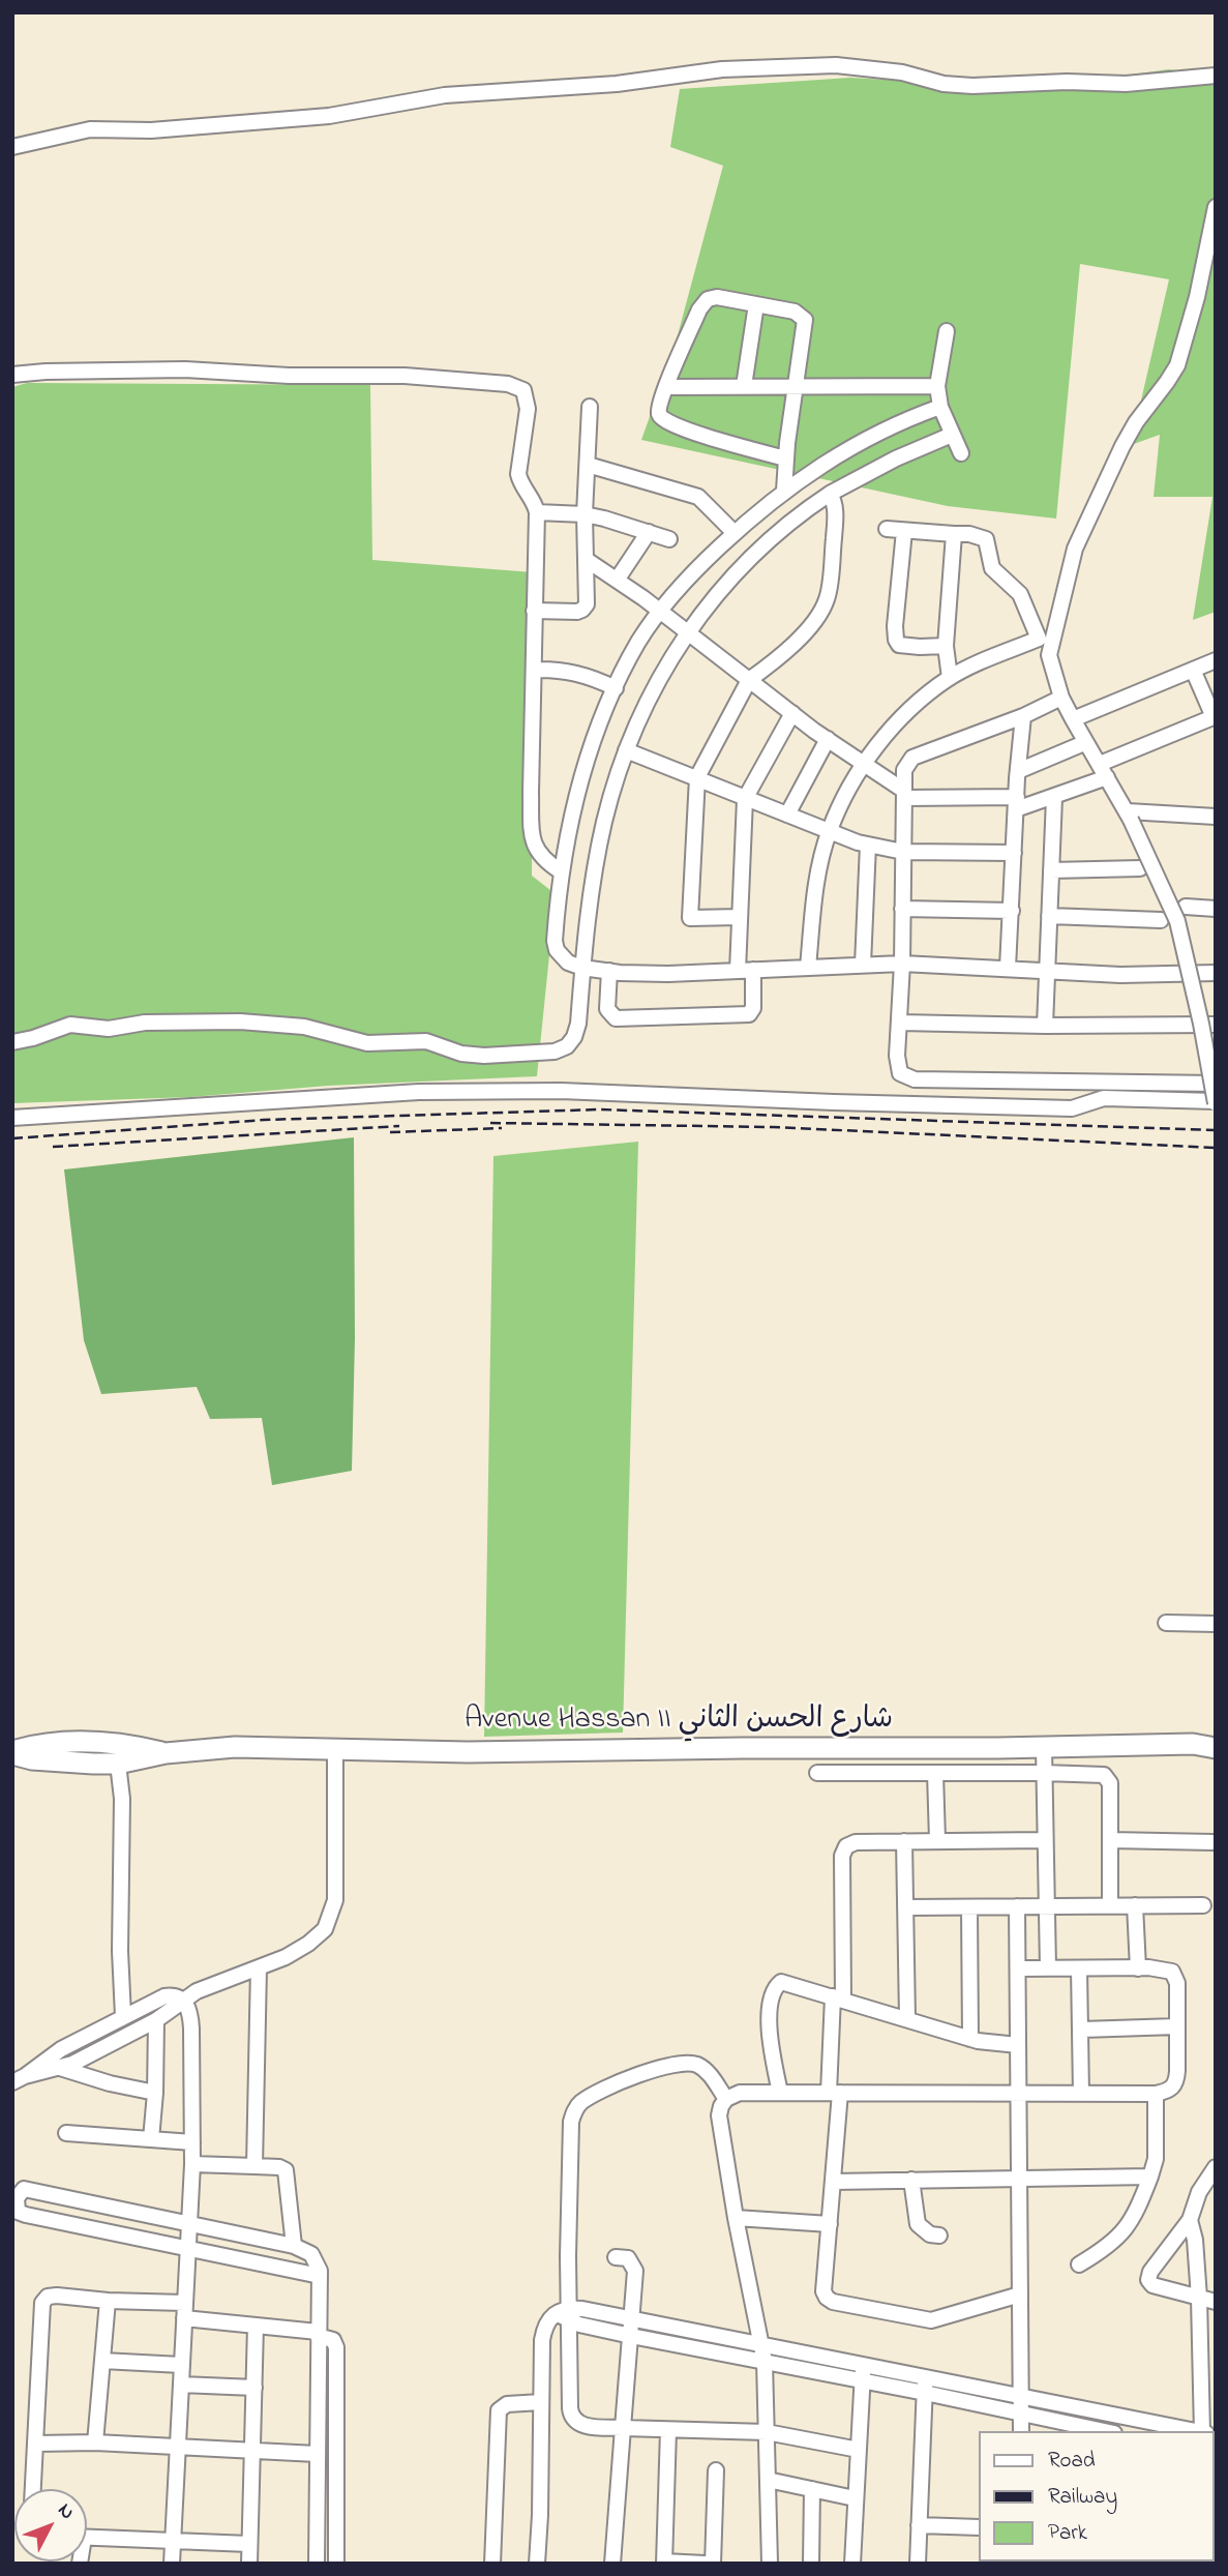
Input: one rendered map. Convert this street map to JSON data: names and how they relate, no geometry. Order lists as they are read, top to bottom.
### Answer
{
  "streets": {
    "main road": ["Avenue Hassan II شارع الحسن الثاني"]
  },
  "legend": ["Road", "Railway", "Park"],
  "north": "top right"
}
